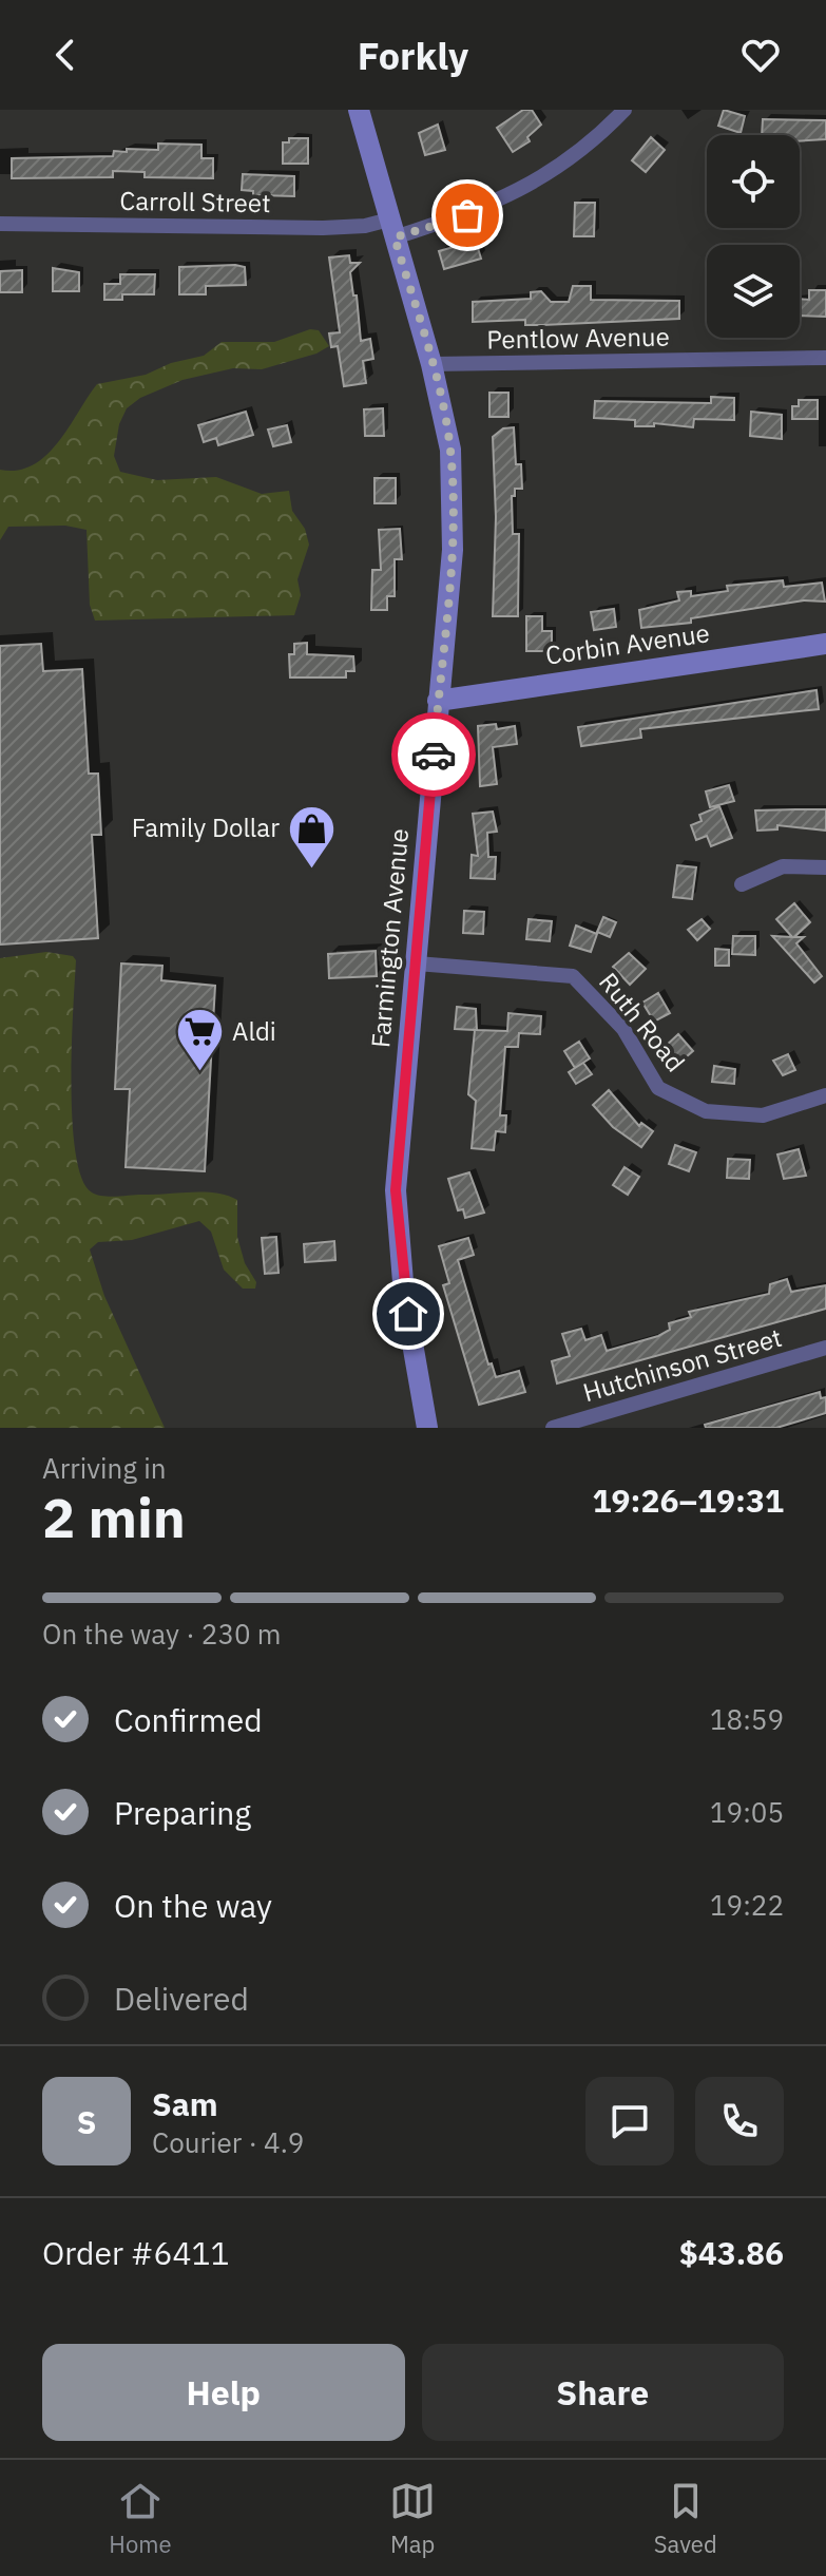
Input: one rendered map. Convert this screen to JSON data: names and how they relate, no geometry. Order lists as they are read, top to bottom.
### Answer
{
  "streets": {
    "main road": ["Corbin Avenue", "Farmington Avenue"],
    "street": [
      "Carroll Street",
      "Pentlow Avenue",
      "Ruth Road",
      "Hutchinson Street"
    ]
  },
  "crossings": [
    ["Carroll Street", "Farmington Avenue"],
    ["Pentlow Avenue", "Farmington Avenue"],
    ["Corbin Avenue", "Farmington Avenue"],
    ["Farmington Avenue", "Ruth Road"]
  ],
  "places": {
    "shop": ["Family Dollar"],
    "supermarket": ["Aldi"]
  },
  "page": {
    "header": "Forkly",
    "heading": ["2 min", "Arriving in", "19:26–19:31"],
    "panel": [
      "Sam",
      "Courier · 4.9",
      "Order #6411",
      "$43.86"
    ],
    "bar": "On the way · 230 m",
    "list": [
      ["Confirmed", "18:59"],
      ["Preparing", "19:05"],
      ["On the way", "19:22"],
      "Delivered"
    ],
    "round": "S",
    "buttons": ["Help", "Share"],
    "tabs": ["Home", "Map", "Saved"]
  }
}
